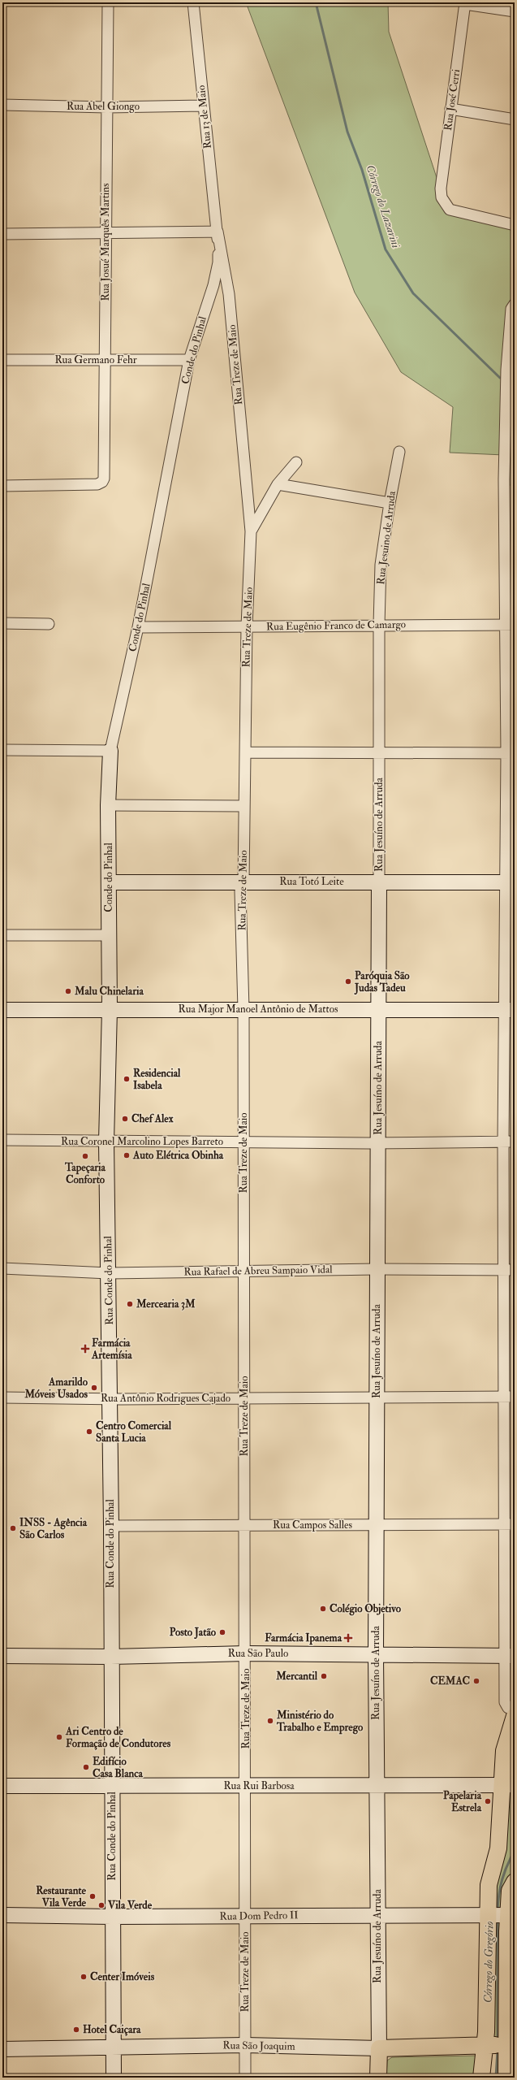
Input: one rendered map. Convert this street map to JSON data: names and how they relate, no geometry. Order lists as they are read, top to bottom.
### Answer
{
  "streets": {
    "main road": ["Rua Jesuíno de Arruda", "Rua São Joaquim"],
    "street": [
      "Rua José Cerri",
      "Rua Abel Giongo",
      "Rua 13 de Maio",
      "Rua Josué Marquês Martins",
      "Conde do Pinhal",
      "Rua Germano Fehr",
      "Rua Treze de Maio",
      "Rua Jesuino de Arruda",
      "Rua Eugênio Franco de Camargo",
      "Rua Totó Leite",
      "Rua Major Manoel Antônio de Mattos",
      "Rua Coronel Marcolino Lopes Barreto",
      "Rua Rafael de Abreu Sampaio Vidal",
      "Rua Conde do Pinhal",
      "Rua Antônio Rodrigues Cajado",
      "Rua Campos Salles",
      "Rua São Paulo",
      "Rua Rui Barbosa",
      "Rua Dom Pedro II"
    ]
  },
  "crossings": [
    ["Rua Abel Giongo", "Rua 13 de Maio"],
    ["Rua Abel Giongo", "Rua Josué Marquês Martins"],
    ["Rua 13 de Maio", "Conde do Pinhal"],
    ["Rua 13 de Maio", "Rua Treze de Maio"],
    ["Rua Josué Marquês Martins", "Rua Germano Fehr"],
    ["Conde do Pinhal", "Rua Germano Fehr"],
    ["Conde do Pinhal", "Rua Treze de Maio"],
    ["Conde do Pinhal", "Rua Eugênio Franco de Camargo"],
    ["Conde do Pinhal", "Rua Totó Leite"],
    ["Conde do Pinhal", "Rua Major Manoel Antônio de Mattos"],
    ["Conde do Pinhal", "Rua Conde do Pinhal"],
    ["Rua Treze de Maio", "Rua Eugênio Franco de Camargo"],
    ["Rua Treze de Maio", "Rua Totó Leite"],
    ["Rua Treze de Maio", "Rua Major Manoel Antônio de Mattos"],
    ["Rua Treze de Maio", "Rua Coronel Marcolino Lopes Barreto"],
    ["Rua Treze de Maio", "Rua Rafael de Abreu Sampaio Vidal"],
    ["Rua Treze de Maio", "Rua Antônio Rodrigues Cajado"],
    ["Rua Treze de Maio", "Rua Campos Salles"],
    ["Rua Treze de Maio", "Rua São Paulo"],
    ["Rua Treze de Maio", "Rua Rui Barbosa"],
    ["Rua Treze de Maio", "Rua Dom Pedro II"],
    ["Rua Treze de Maio", "Rua São Joaquim"],
    ["Rua Jesuino de Arruda", "Rua Eugênio Franco de Camargo"],
    ["Rua Jesuino de Arruda", "Rua Jesuíno de Arruda"],
    ["Rua Eugênio Franco de Camargo", "Rua Jesuíno de Arruda"],
    ["Rua Jesuíno de Arruda", "Rua Totó Leite"],
    ["Rua Jesuíno de Arruda", "Rua Major Manoel Antônio de Mattos"],
    ["Rua Jesuíno de Arruda", "Rua Coronel Marcolino Lopes Barreto"],
    ["Rua Jesuíno de Arruda", "Rua Rafael de Abreu Sampaio Vidal"],
    ["Rua Jesuíno de Arruda", "Rua Antônio Rodrigues Cajado"],
    ["Rua Jesuíno de Arruda", "Rua Campos Salles"],
    ["Rua Jesuíno de Arruda", "Rua São Paulo"],
    ["Rua Jesuíno de Arruda", "Rua Rui Barbosa"],
    ["Rua Jesuíno de Arruda", "Rua Dom Pedro II"],
    ["Rua Jesuíno de Arruda", "Rua São Joaquim"],
    ["Rua Major Manoel Antônio de Mattos", "Rua Conde do Pinhal"],
    ["Rua Coronel Marcolino Lopes Barreto", "Rua Conde do Pinhal"],
    ["Rua Rafael de Abreu Sampaio Vidal", "Rua Conde do Pinhal"],
    ["Rua Conde do Pinhal", "Rua Antônio Rodrigues Cajado"],
    ["Rua Conde do Pinhal", "Rua Campos Salles"],
    ["Rua Conde do Pinhal", "Rua São Paulo"],
    ["Rua Conde do Pinhal", "Rua Rui Barbosa"],
    ["Rua Conde do Pinhal", "Rua Dom Pedro II"],
    ["Rua Conde do Pinhal", "Rua São Joaquim"]
  ],
  "water": ["Córrego do Lazarini", "Córrego do Gregório"],
  "places": {
    "other": [
      "Paróquia São Judas Tadeu",
      "Malu Chinelaria",
      "Residencial Isabela",
      "Chef Alex",
      "Auto Elétrica Obinha",
      "Tapeçaria Conforto",
      "Mercearia 3M",
      "Amarildo Móveis Usados",
      "Centro Comercial Santa Lucia",
      "INSS - Agência São Carlos",
      "Colégio Objetivo",
      "Posto Jatão",
      "Mercantil",
      "CEMAC",
      "Ministério do Trabalho e Emprego",
      "Ari Centro de Formação de Condutores",
      "Edifício Casa Blanca",
      "Papelaria Estrela",
      "Restaurante Vila Verde",
      "Vila Verde",
      "Center Imóveis",
      "Hotel Caiçara"
    ],
    "health": ["Farmácia Artemísia", "Farmácia Ipanema"]
  }
}
